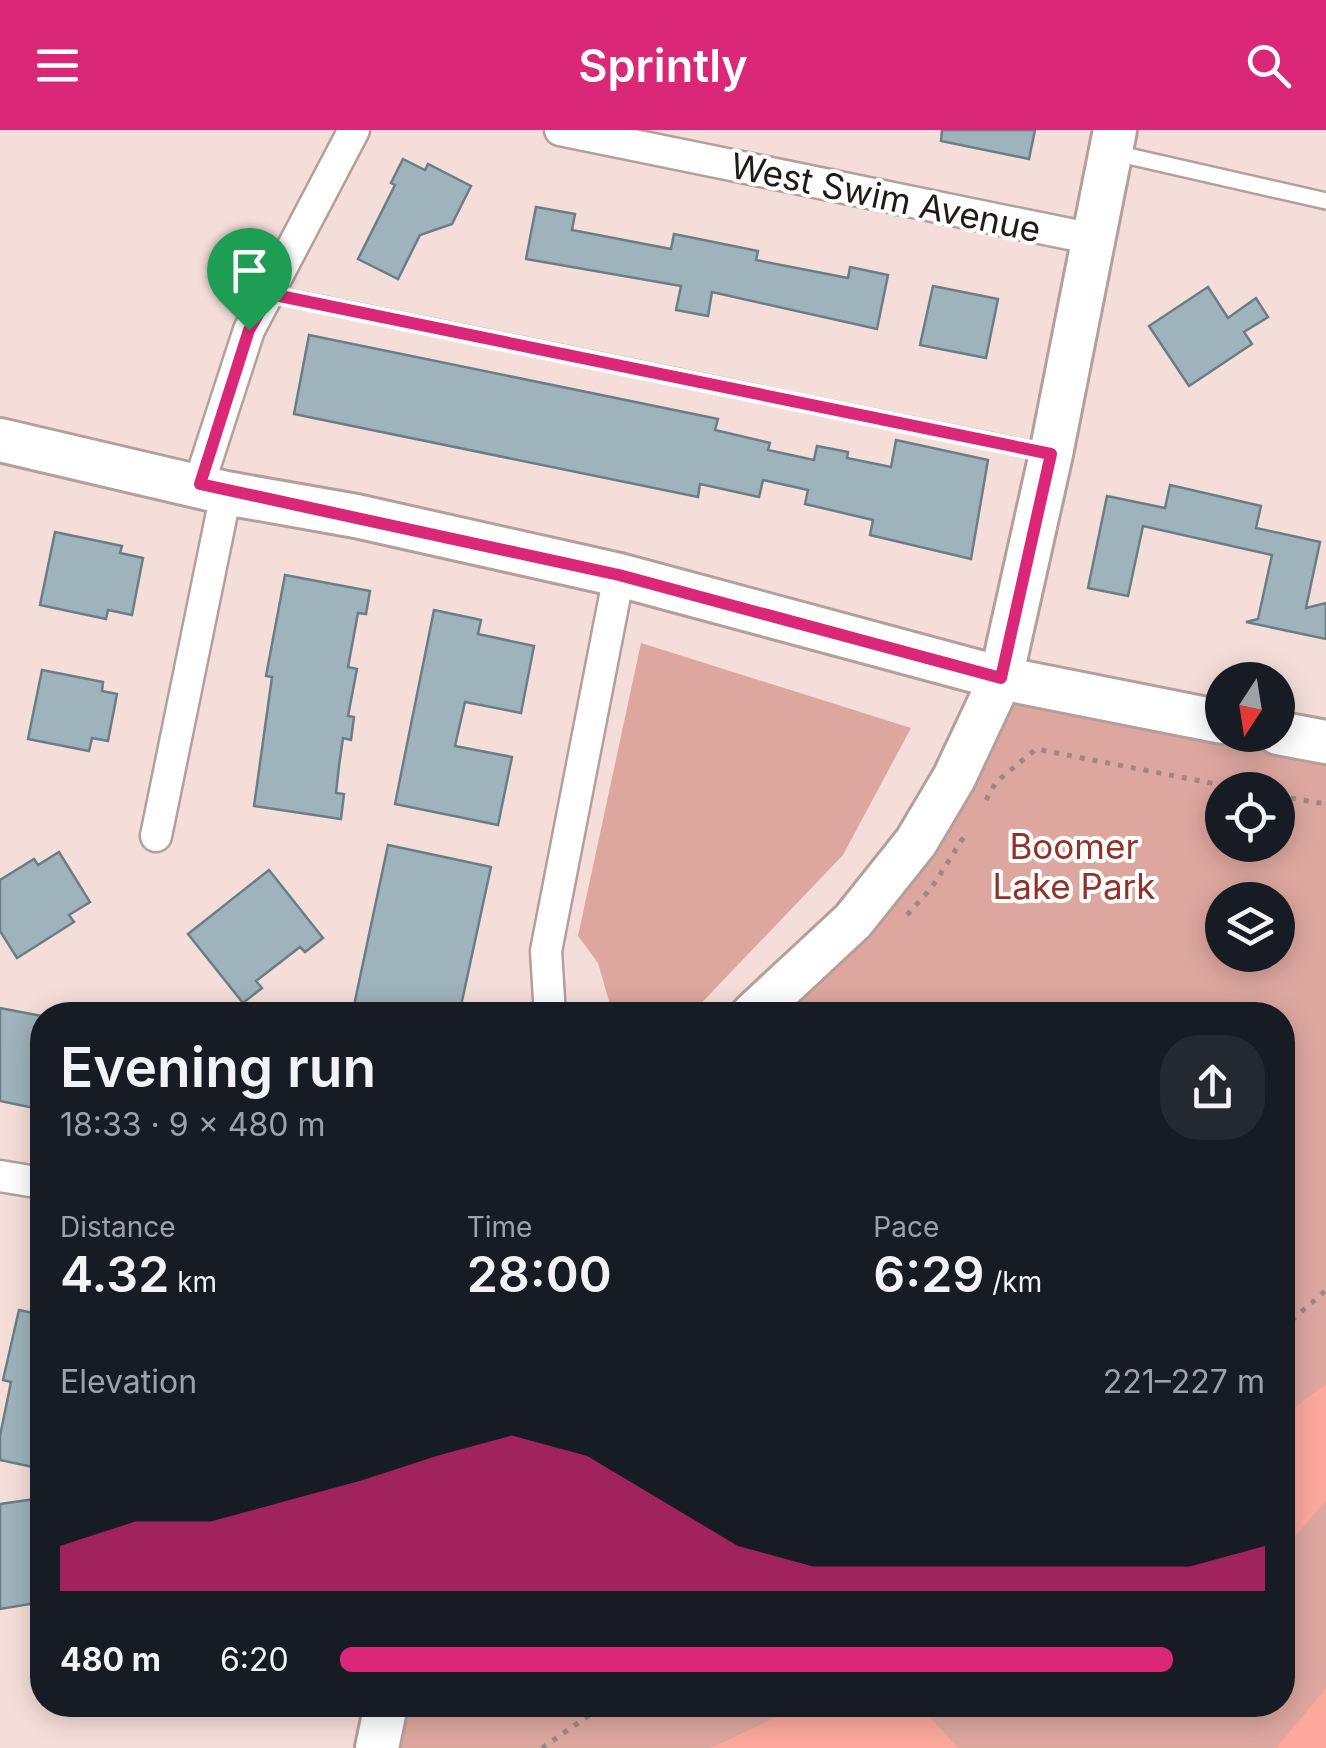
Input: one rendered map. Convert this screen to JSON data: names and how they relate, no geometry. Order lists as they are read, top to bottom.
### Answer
{
  "streets": {
    "street": ["West Swim Avenue"]
  },
  "parks": ["Boomer Lake Park"],
  "north": "bottom",
  "page": {
    "header": "Sprintly",
    "heading": ["Evening run", "18:33 · 9 × 480 m"],
    "stats": [
      ["Distance", "4.32 km"],
      ["Time", "28:00"],
      ["Pace", "6:29 /km"]
    ],
    "chart": ["Elevation", "221–227 m"],
    "list": [
      {
        "name": "480 m",
        "note": "6:20"
      }
    ]
  }
}
